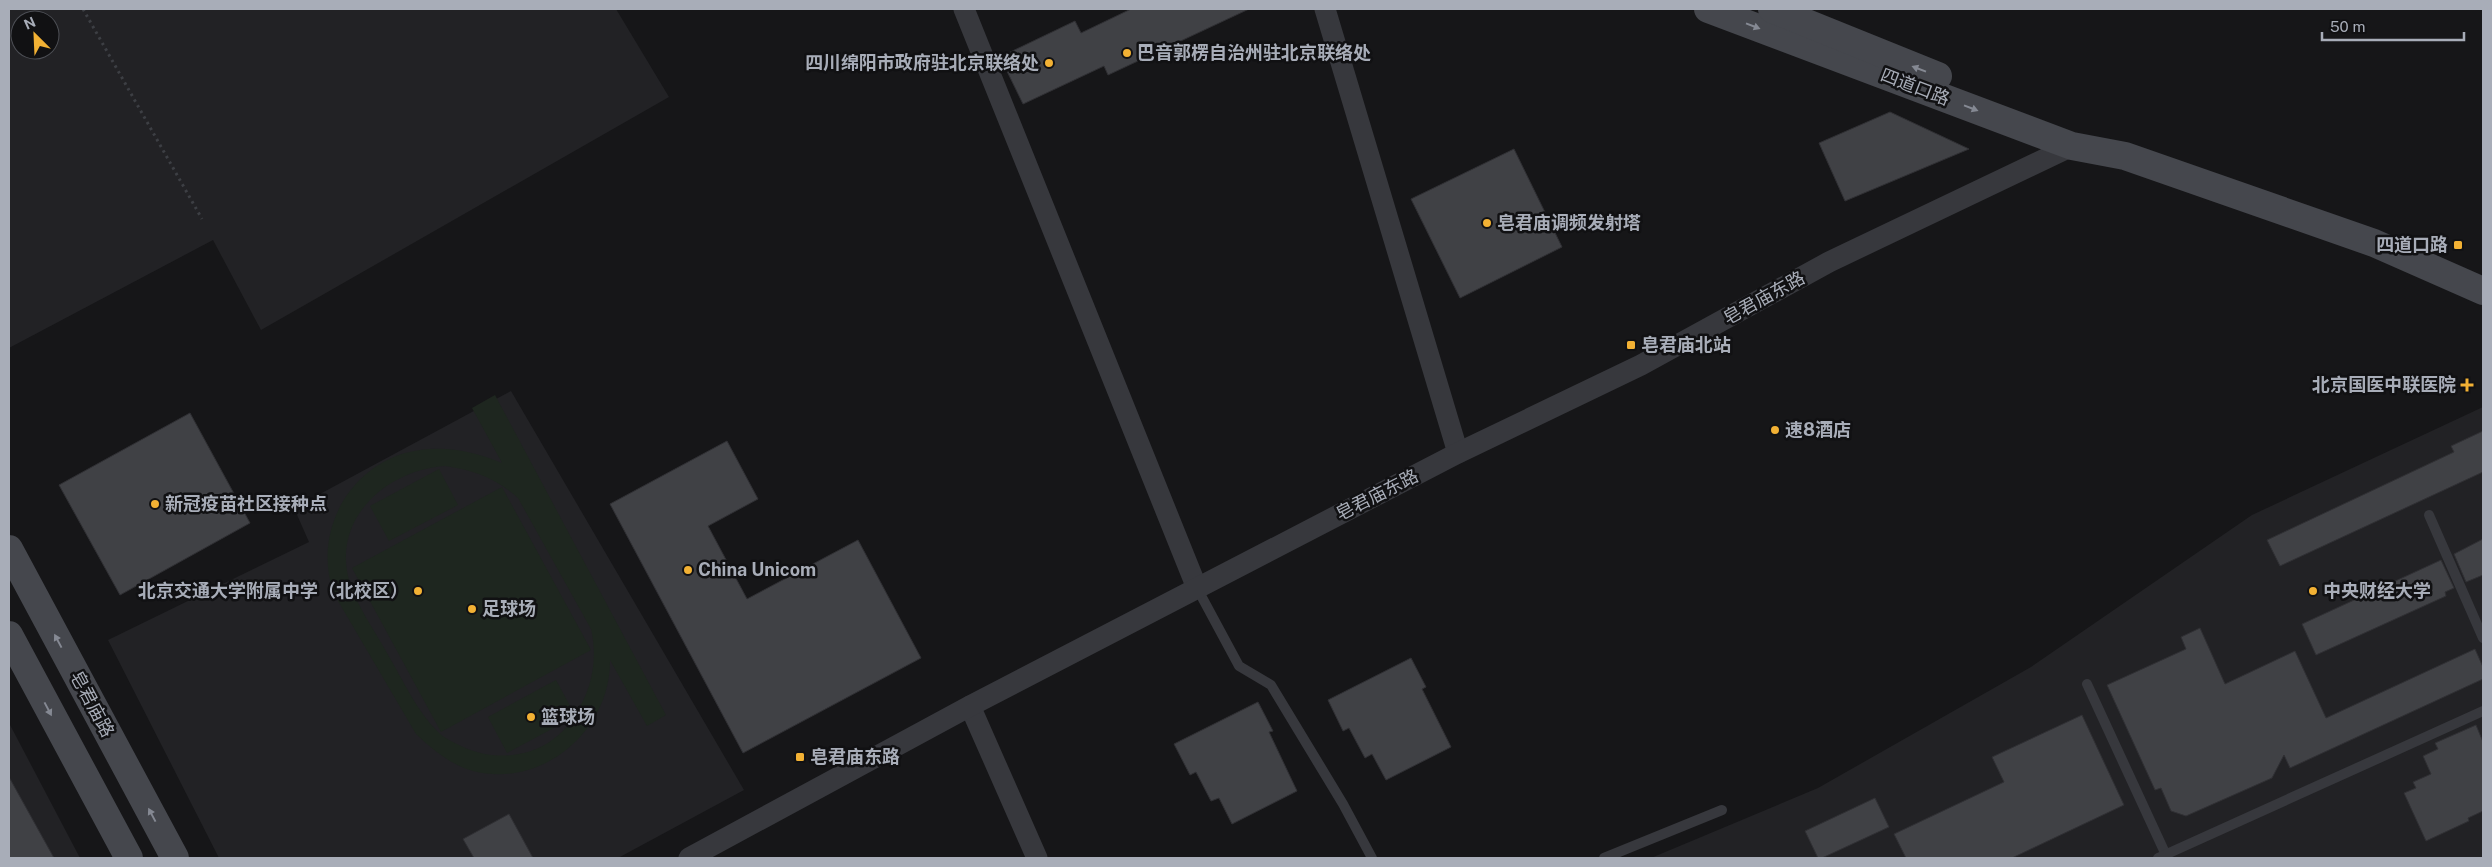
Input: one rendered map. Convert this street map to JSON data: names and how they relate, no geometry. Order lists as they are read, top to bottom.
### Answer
{
  "streets": {
    "street": ["四道口路", "皂君庙东路", "皂君庙路"]
  },
  "crossings": [
    ["四道口路", "皂君庙东路"]
  ],
  "places": {
    "other": [
      "巴音郭楞自治州驻北京联络处",
      "四川绵阳市政府驻北京联络处",
      "皂君庙调频发射塔",
      "速8酒店",
      "新冠疫苗社区接种点",
      "China Unicom",
      "北京交通大学附属中学（北校区）",
      "中央财经大学",
      "足球场",
      "篮球场"
    ],
    "transit": ["四道口路", "皂君庙北站", "皂君庙东路"],
    "health": ["北京国医中联医院"]
  },
  "scale_bar": "50 m",
  "north": "top left"
}
